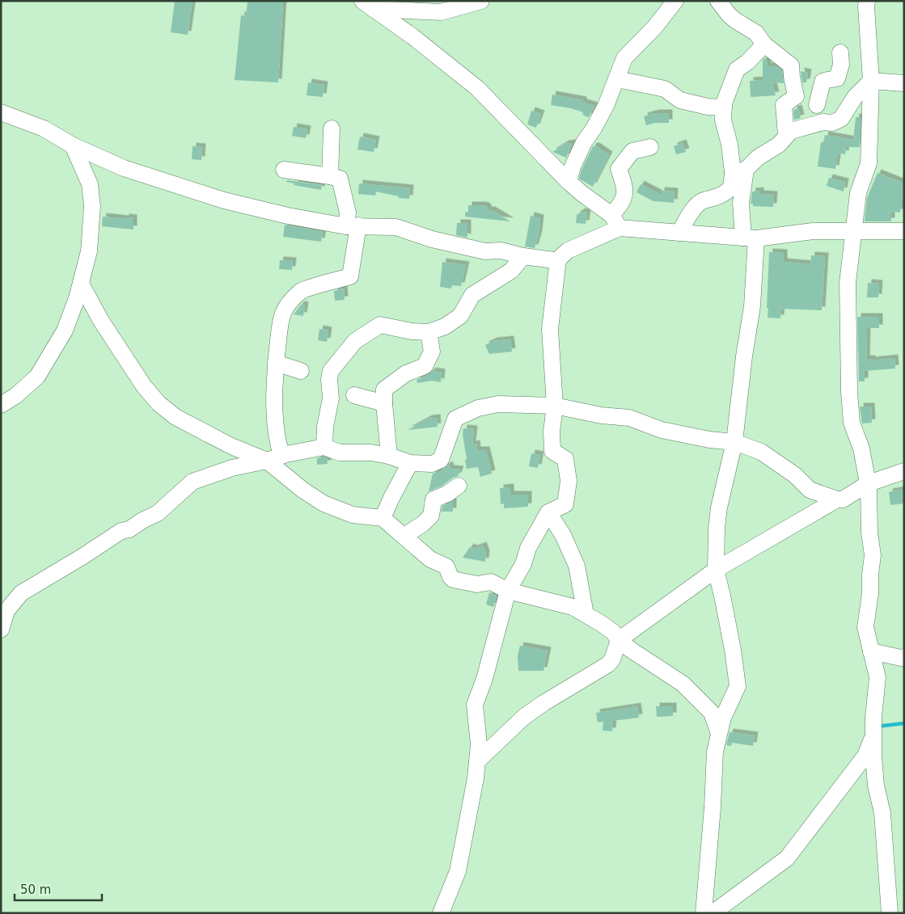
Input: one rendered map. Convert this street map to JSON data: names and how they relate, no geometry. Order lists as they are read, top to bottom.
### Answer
{
  "scale_bar": "50 m"
}
